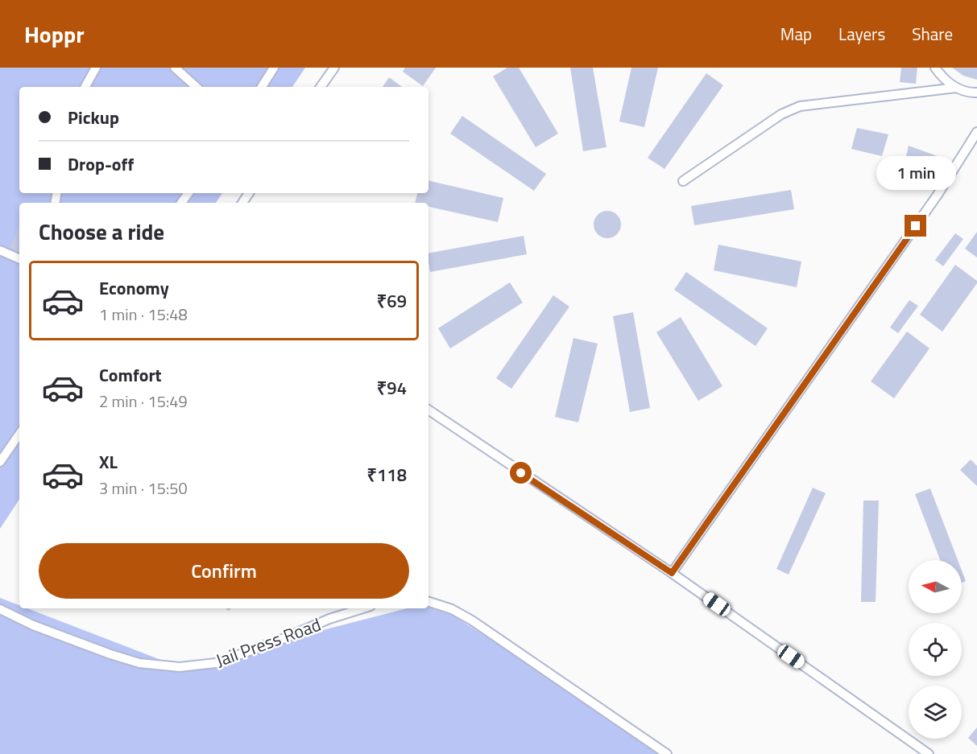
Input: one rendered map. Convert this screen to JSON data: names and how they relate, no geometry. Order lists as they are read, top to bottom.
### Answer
{
  "streets": {
    "lane": ["Jail Press Road"]
  },
  "north": "left",
  "page": {
    "header": "Hoppr",
    "nav": ["Map", "Layers", "Share"],
    "banner": ["Pickup", "Drop-off"],
    "bubble": "1 min",
    "heading": "Choose a ride",
    "list": [
      {
        "name": "Economy",
        "note": "1 min · 15:48",
        "value": "₹69"
      },
      {
        "name": "Comfort",
        "note": "2 min · 15:49",
        "value": "₹94"
      },
      {
        "name": "XL",
        "note": "3 min · 15:50",
        "value": "₹118"
      }
    ],
    "buttons": "Confirm"
  }
}
